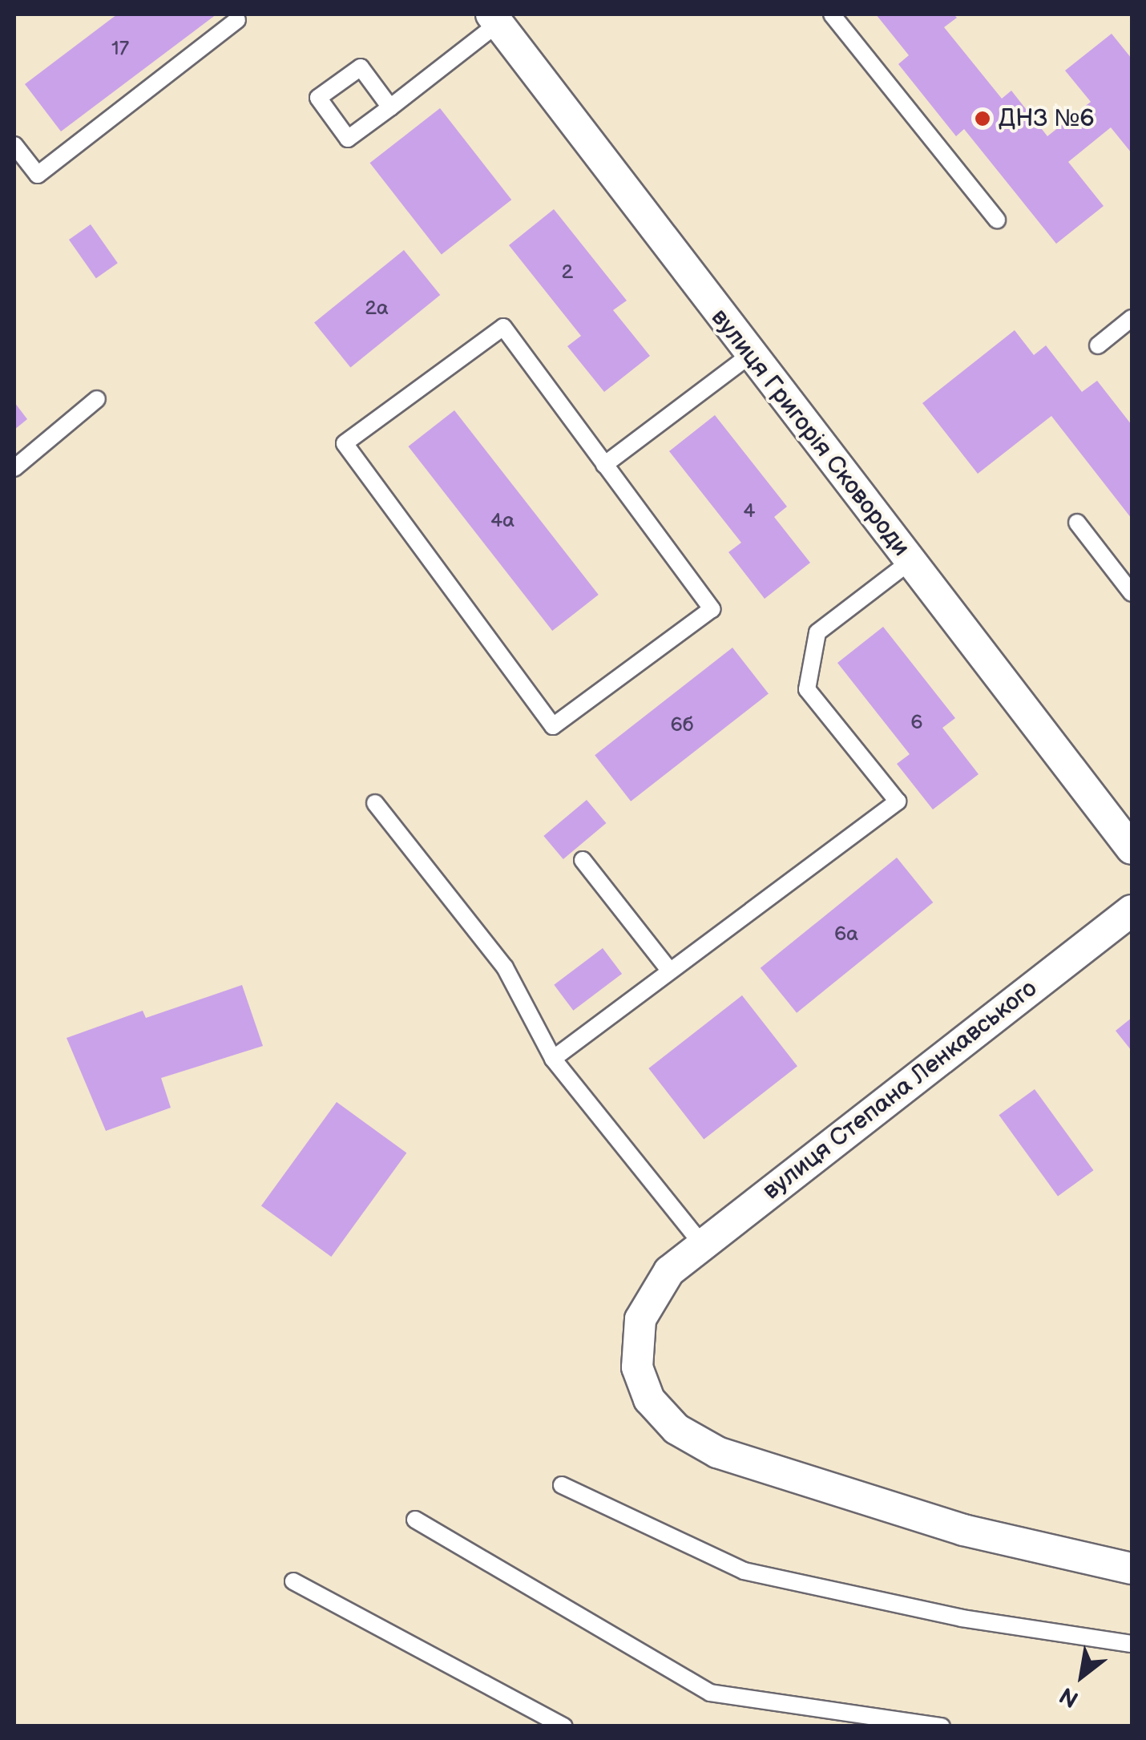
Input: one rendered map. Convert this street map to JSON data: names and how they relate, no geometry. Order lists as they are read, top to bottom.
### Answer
{
  "streets": {
    "street": ["вулиця Григорія Сковороди", "вулиця Степана Ленкавського"]
  },
  "places": ["ДНЗ №6"],
  "house_numbers": [
    "17",
    "2",
    "2а",
    "4",
    "4а",
    "6",
    "6б",
    "6а"
  ],
  "north": "bottom left"
}
